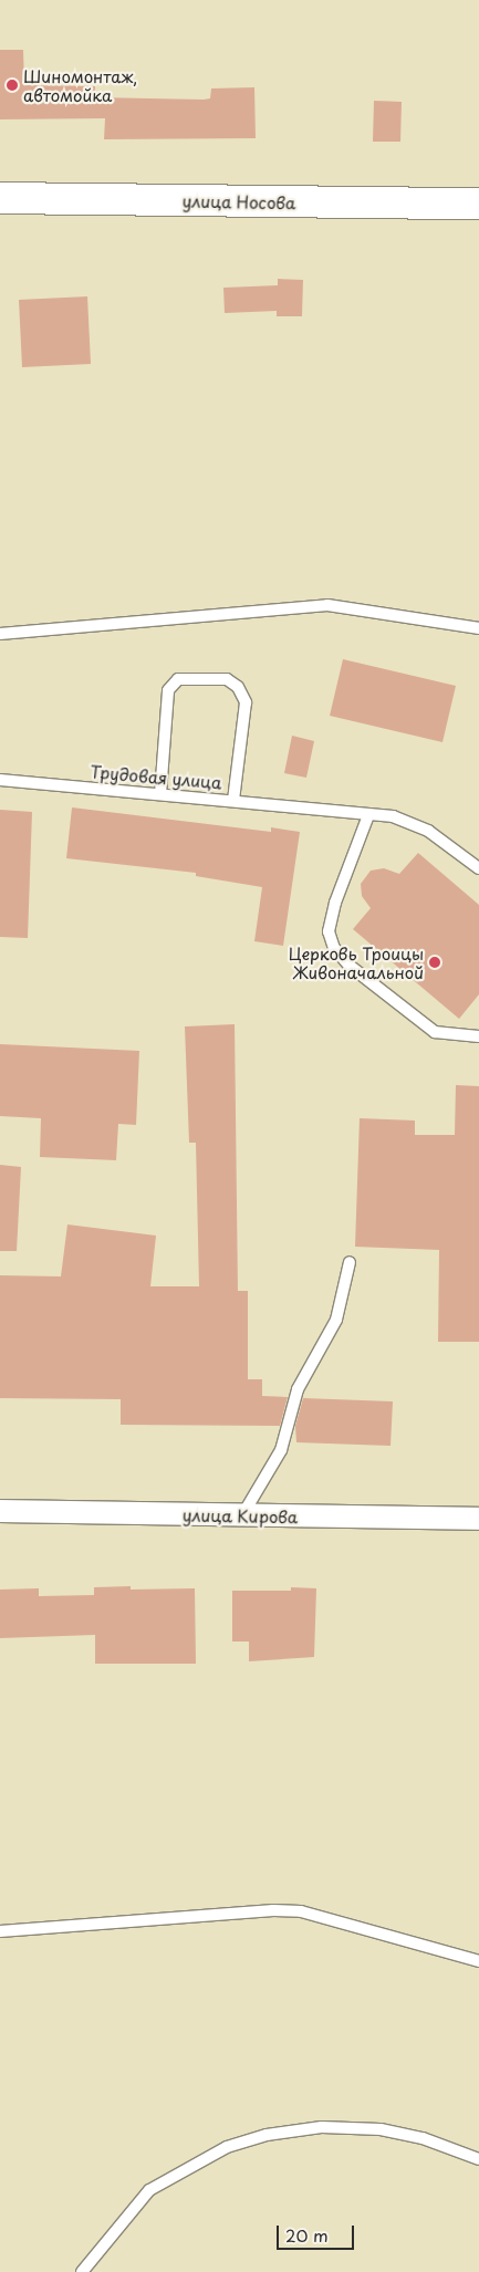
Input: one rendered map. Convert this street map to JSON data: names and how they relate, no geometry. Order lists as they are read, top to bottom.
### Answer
{
  "streets": {
    "street": ["улица Носова", "улица Кирова"],
    "lane": ["Трудовая улица"]
  },
  "places": ["Шиномонтаж, автомойка", "Церковь Троицы Живоначальной"],
  "scale_bar": "20 m"
}
